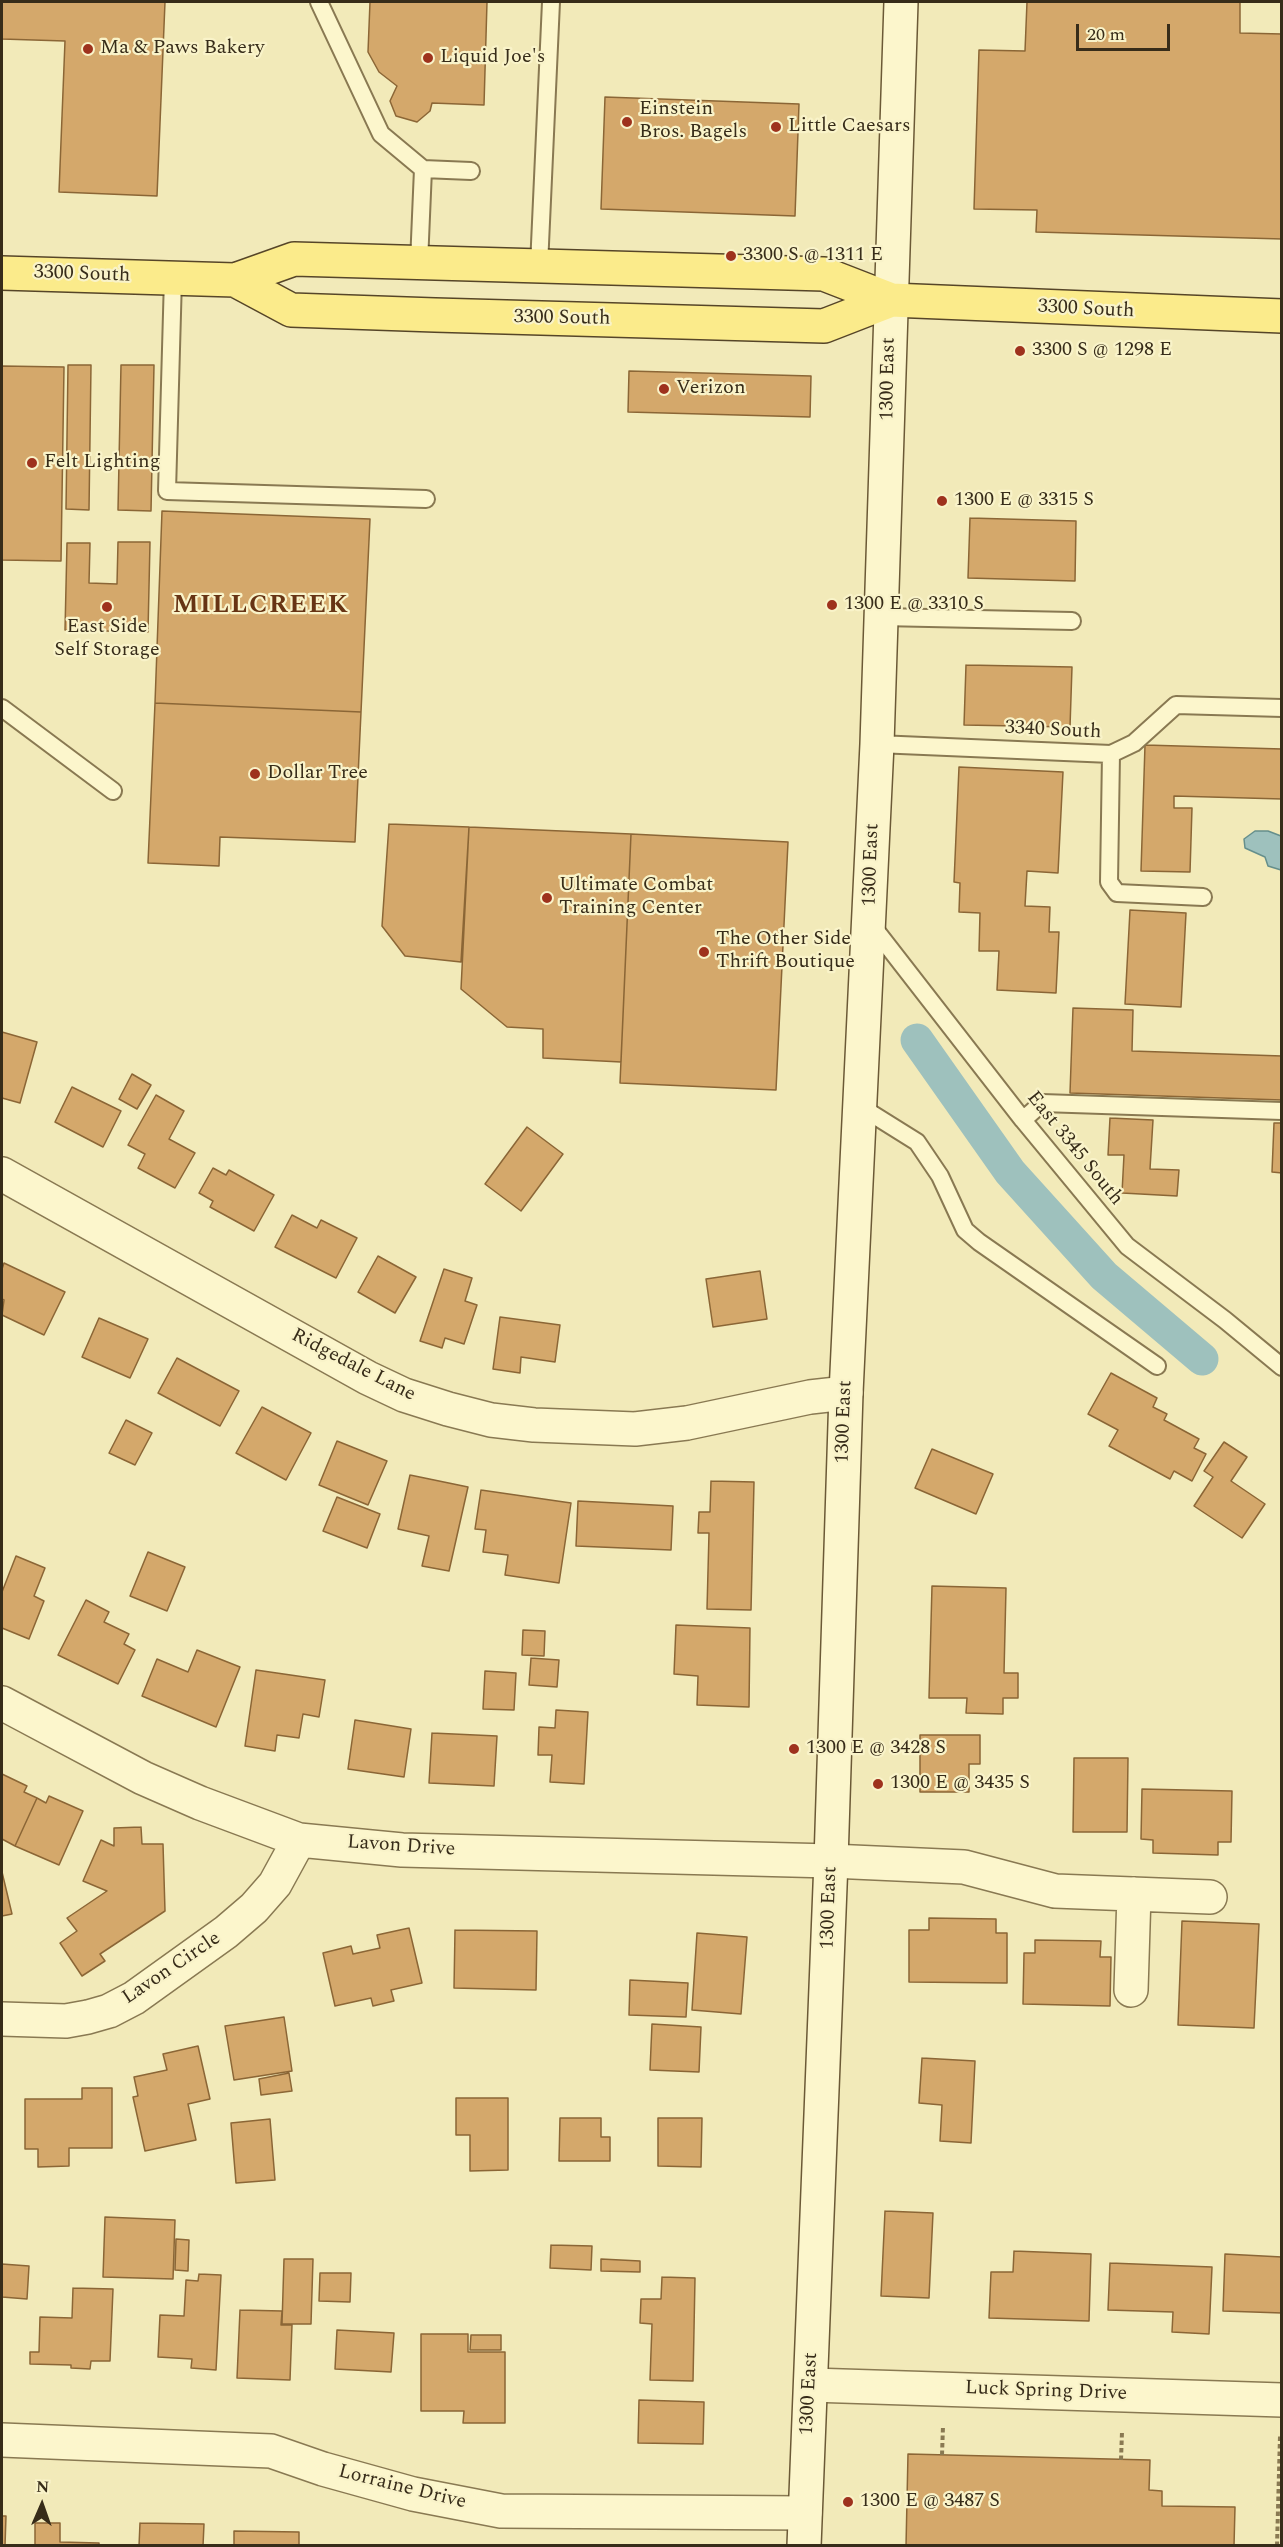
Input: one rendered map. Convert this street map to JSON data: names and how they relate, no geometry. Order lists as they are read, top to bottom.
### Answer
{
  "streets": {
    "main road": ["3300 South"],
    "street": [
      "1300 East",
      "Ridgedale Lane",
      "Lavon Drive",
      "Lavon Circle",
      "Luck Spring Drive",
      "Lorraine Drive"
    ],
    "lane": ["3340 South", "East 3345 South"]
  },
  "crossings": [
    ["3300 South", "1300 East"],
    ["1300 East", "3340 South"],
    ["1300 East", "East 3345 South"],
    ["1300 East", "Ridgedale Lane"],
    ["1300 East", "Lavon Drive"],
    ["1300 East", "Luck Spring Drive"],
    ["1300 East", "Lorraine Drive"],
    ["Lavon Drive", "Lavon Circle"]
  ],
  "districts": ["MILLCREEK"],
  "places": [
    "Ma & Paws Bakery",
    "Liquid Joe's",
    "Einstein Bros. Bagels",
    "Little Caesars",
    "3300 S @ 1311 E",
    "3300 S @ 1298 E",
    "Verizon",
    "Felt Lighting",
    "1300 E @ 3315 S",
    "1300 E @ 3310 S",
    "East Side Self Storage",
    "Dollar Tree",
    "Ultimate Combat Training Center",
    "The Other Side Thrift Boutique",
    "1300 E @ 3428 S",
    "1300 E @ 3435 S",
    "1300 E @ 3487 S"
  ],
  "scale_bar": "20 m",
  "north": "top"
}
